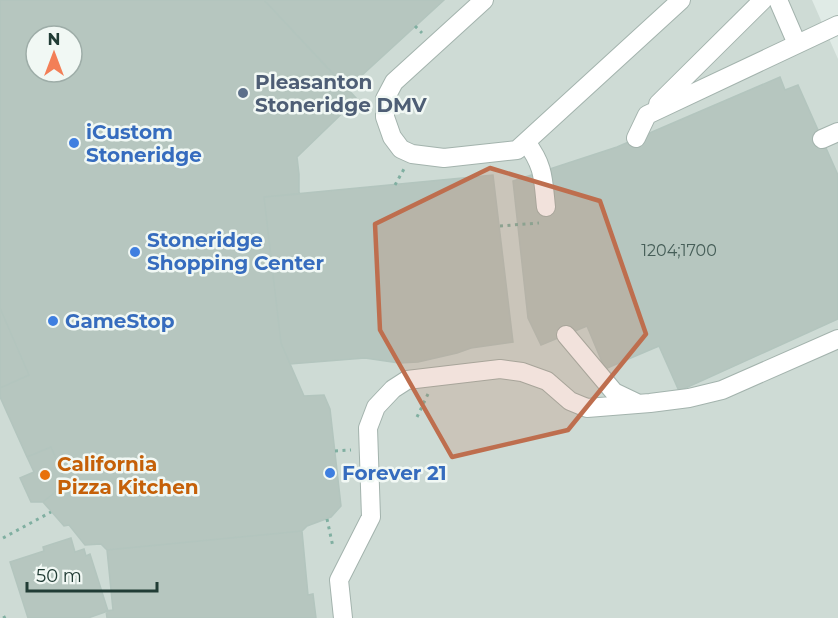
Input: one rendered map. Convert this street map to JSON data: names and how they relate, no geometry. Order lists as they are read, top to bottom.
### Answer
{
  "places": [
    "Pleasanton Stoneridge DMV",
    "iCustom Stoneridge",
    "Stoneridge Shopping Center",
    "GameStop",
    "Forever 21",
    "California Pizza Kitchen"
  ],
  "house_numbers": ["1204;1700"],
  "scale_bar": "50 m",
  "north": "top"
}
